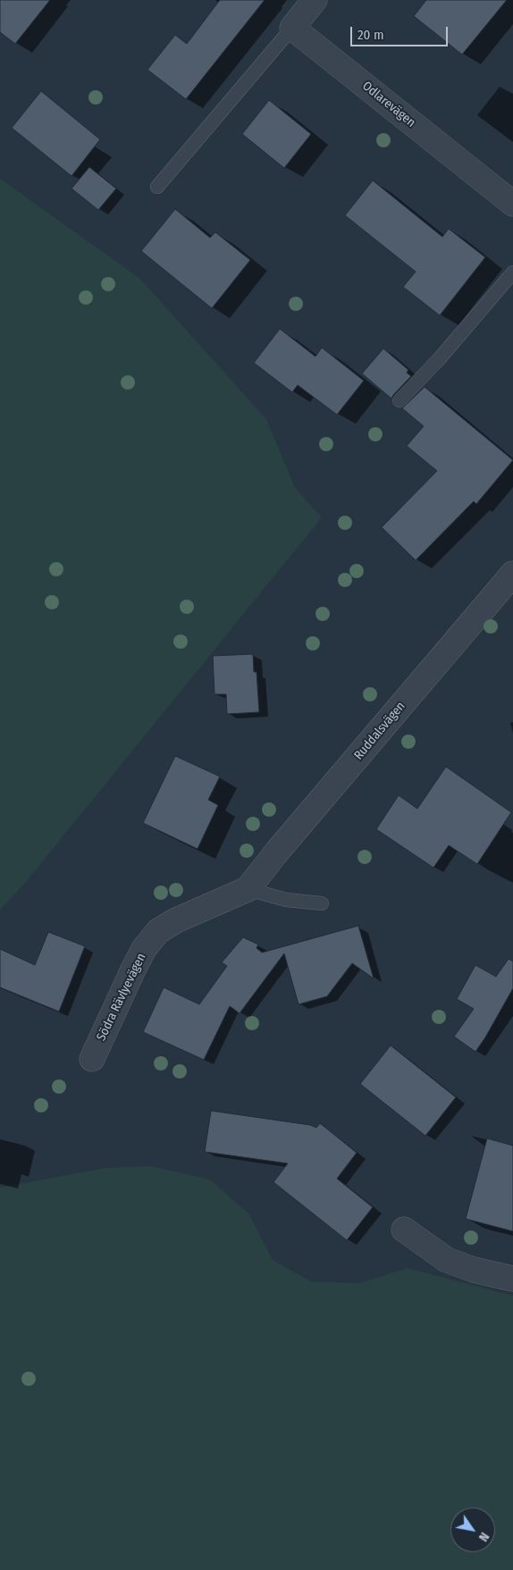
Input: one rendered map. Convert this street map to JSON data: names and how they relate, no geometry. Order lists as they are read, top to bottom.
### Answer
{
  "streets": {
    "street": ["Odlarevägen", "Ruddalsvägen", "Södra Rävlyevägen"]
  },
  "crossings": [
    ["Ruddalsvägen", "Södra Rävlyevägen"]
  ],
  "scale_bar": "20 m",
  "north": "bottom right"
}
